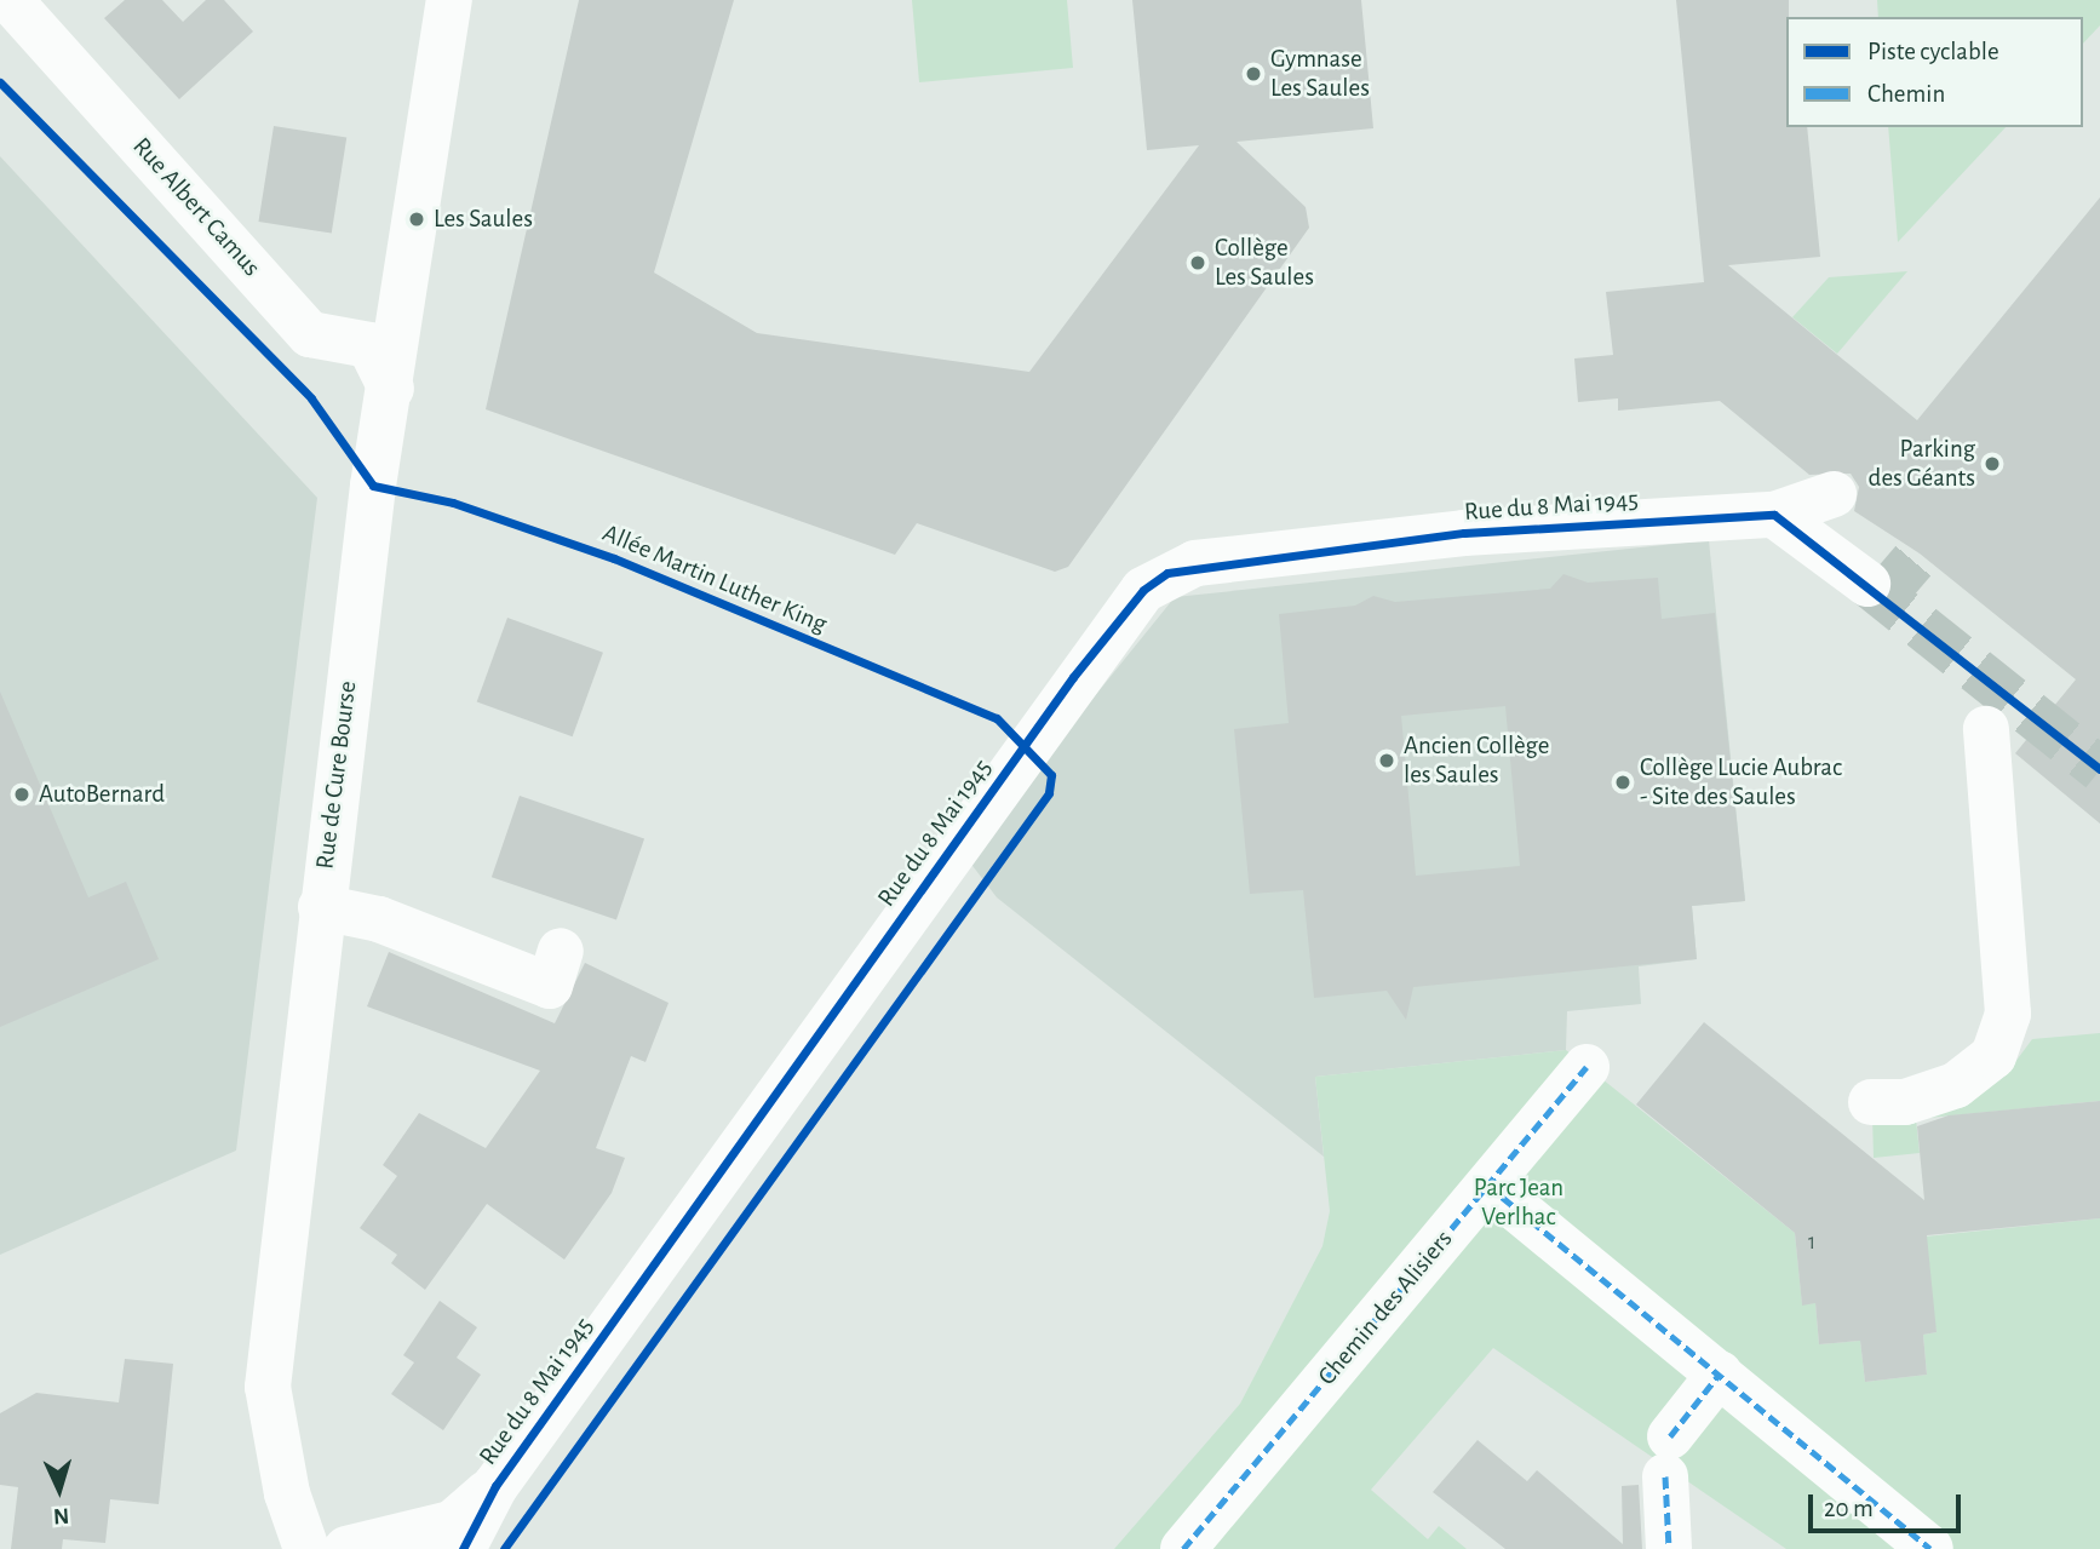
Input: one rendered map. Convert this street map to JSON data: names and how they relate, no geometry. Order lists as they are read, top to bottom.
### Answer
{
  "streets": {
    "street": [
      "Rue Albert Camus",
      "Rue du 8 Mai 1945",
      "Rue de Cure Bourse",
      "Chemin des Alisiers"
    ],
    "cycle path": ["Allée Martin Luther King"]
  },
  "crossings": [
    ["Rue Albert Camus", "Rue de Cure Bourse"]
  ],
  "parks": ["Parc Jean Verlhac"],
  "places": [
    "Gymnase Les Saules",
    "Les Saules",
    "Collège Les Saules",
    "Parking des Géants",
    "Ancien Collège les Saules",
    "Collège Lucie Aubrac - Site des Saules",
    "AutoBernard"
  ],
  "house_numbers": ["1"],
  "legend": ["Piste cyclable", "Chemin"],
  "scale_bar": "20 m",
  "north": "bottom"
}
